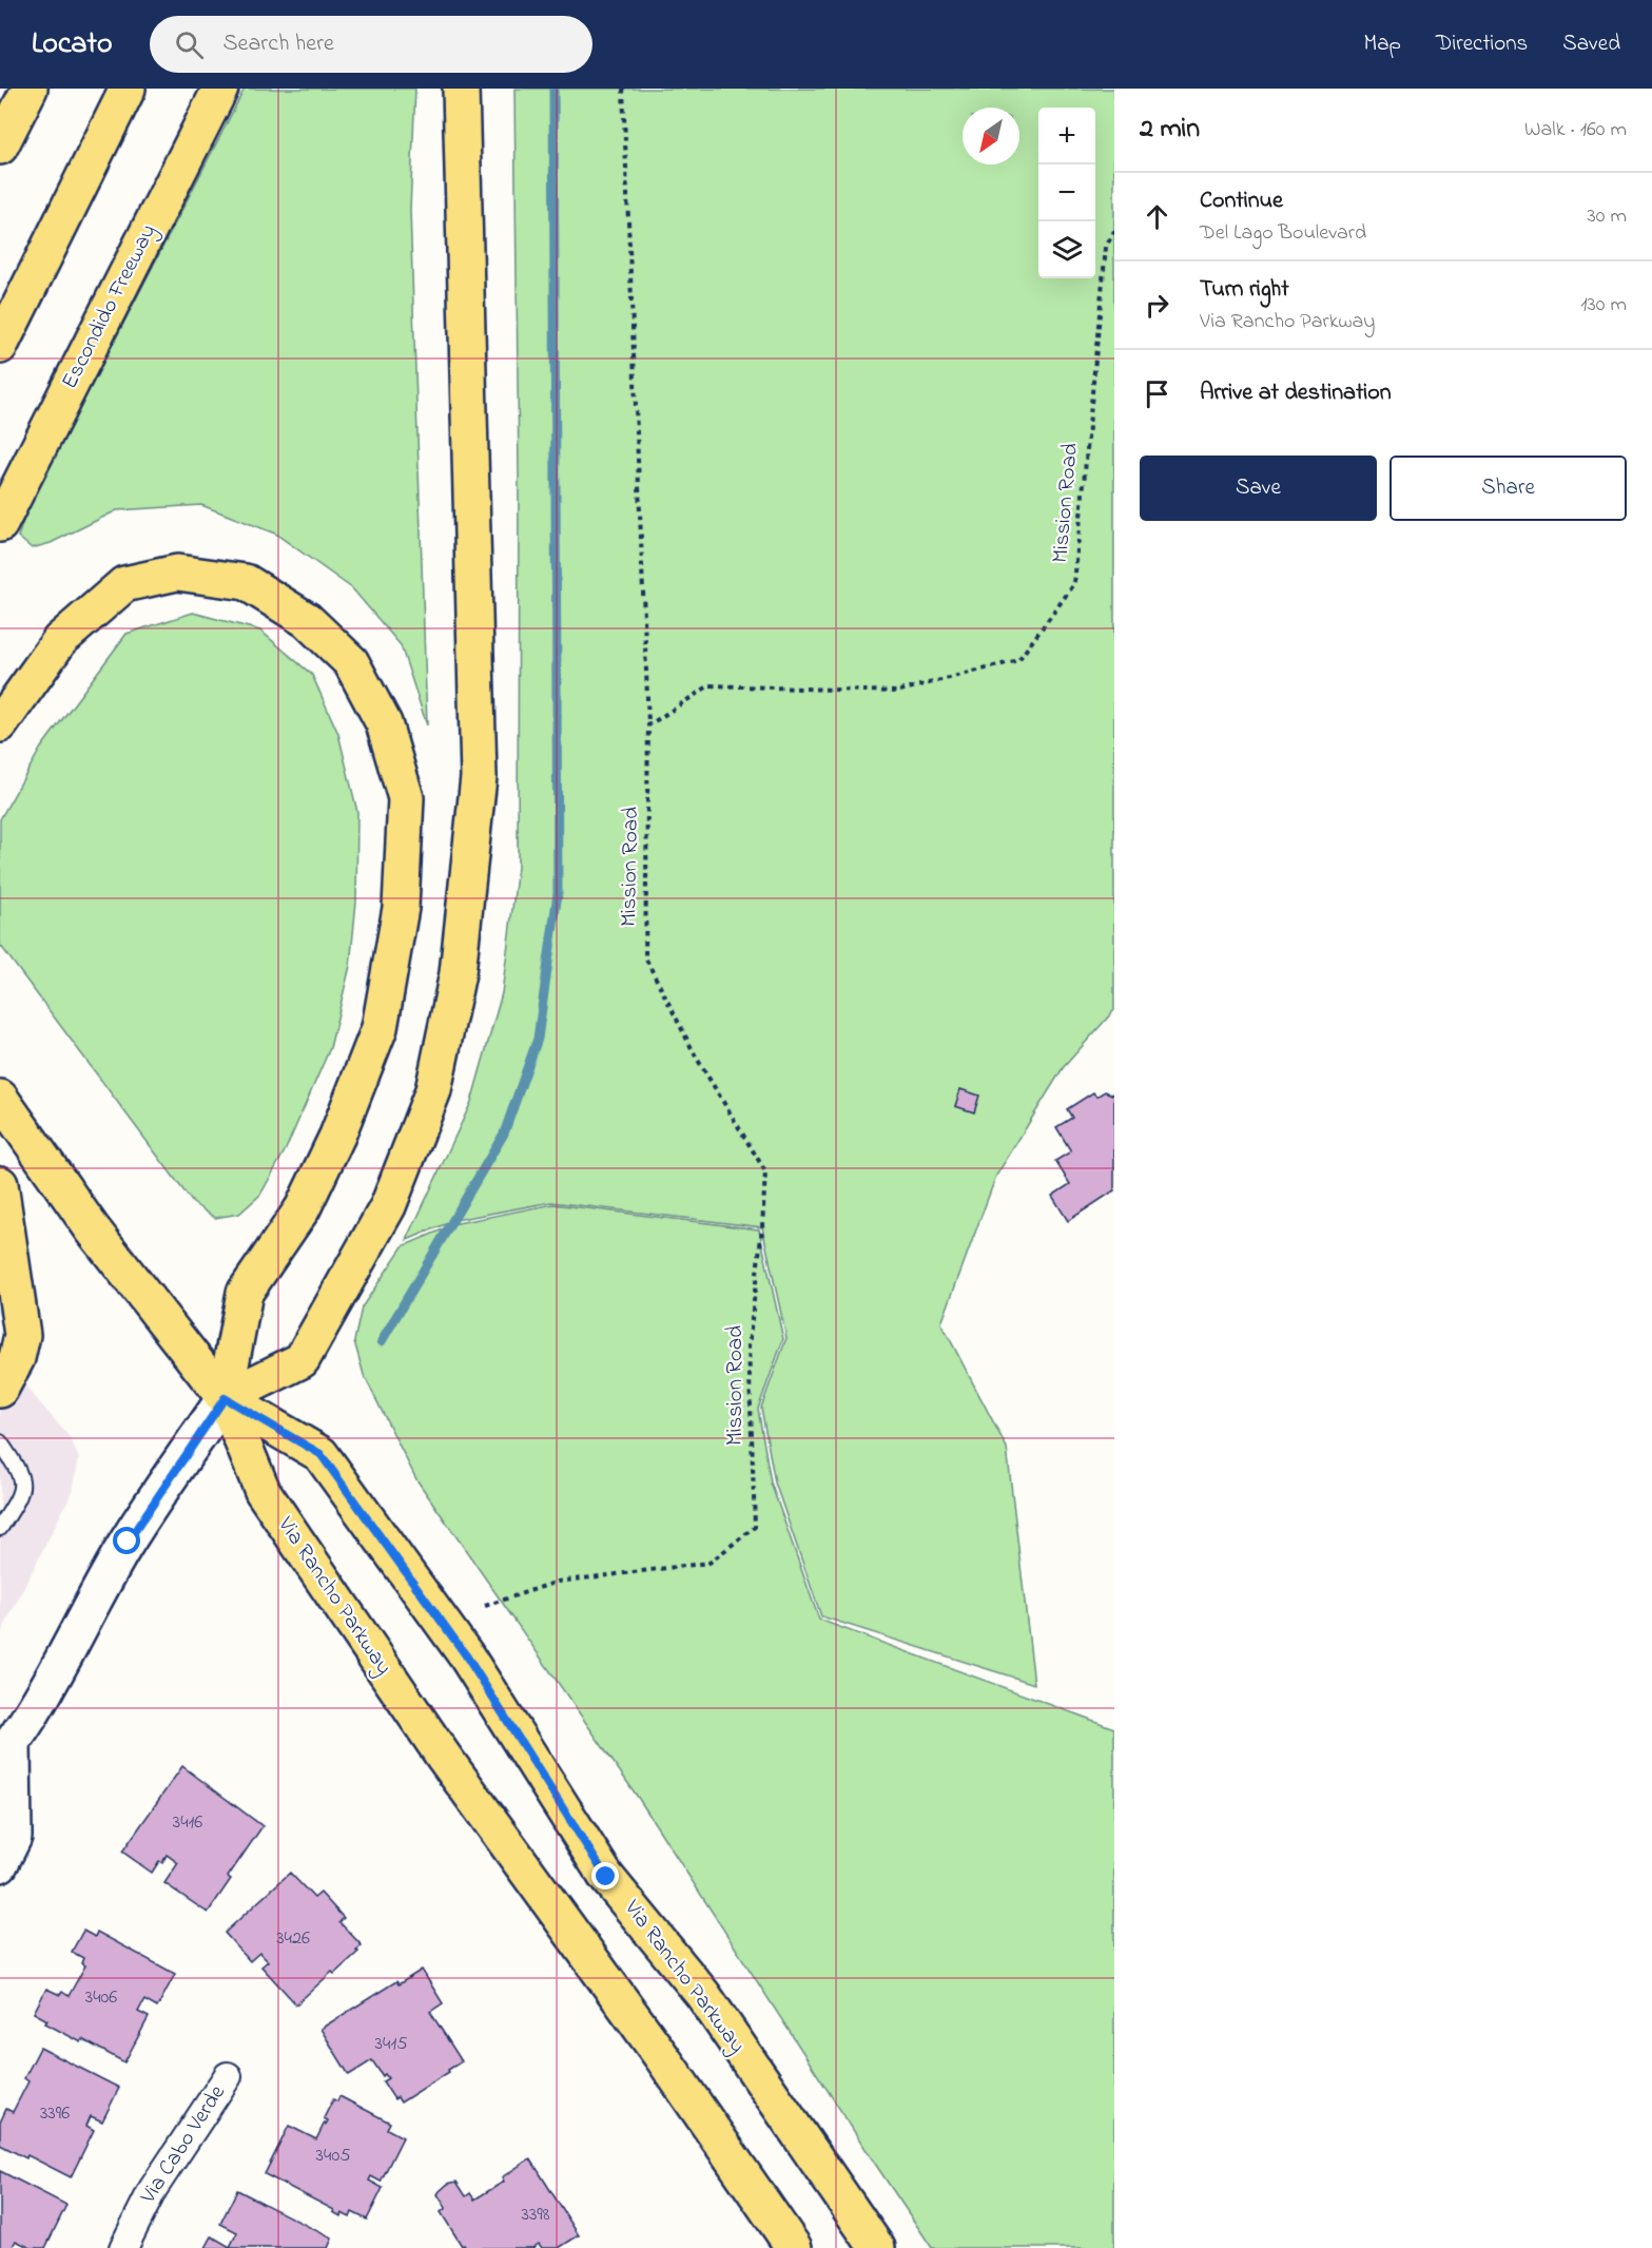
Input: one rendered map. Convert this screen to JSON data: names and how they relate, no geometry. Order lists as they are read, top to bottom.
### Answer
{
  "streets": {
    "main road": ["Escondido Freeway", "Via Rancho Parkway"],
    "street": ["Via Cabo Verde"],
    "path": ["Mission Road"]
  },
  "house_numbers": [
    "3416",
    "3426",
    "3406",
    "3415",
    "3396",
    "3405",
    "3398"
  ],
  "north": "bottom left",
  "page": {
    "header": "Locato",
    "search": "Search here",
    "nav": ["Map", "Directions", "Saved"],
    "heading": ["2 min", "Walk · 160 m"],
    "map_buttons": ["+", "−"],
    "list": [
      ["Continue", "Del Lago Boulevard", "30 m"],
      ["Turn right", "Via Rancho Parkway", "130 m"],
      "Arrive at destination"
    ],
    "buttons": ["Save", "Share"]
  }
}
